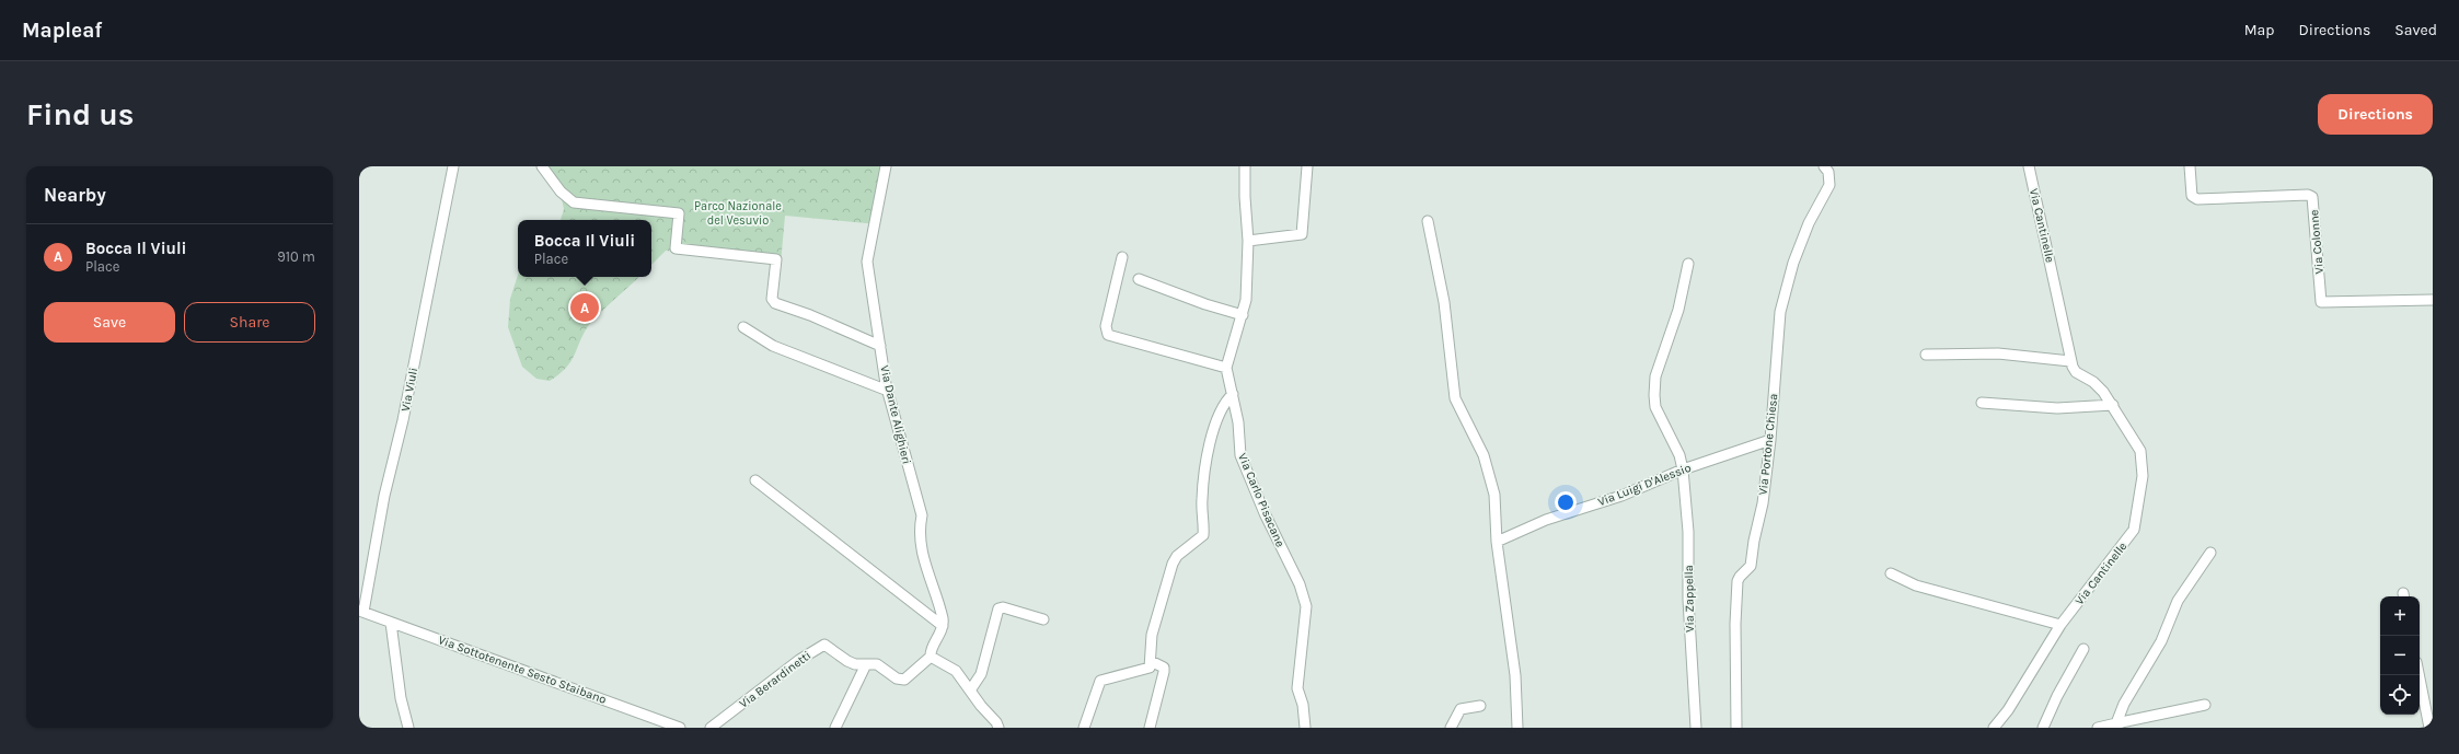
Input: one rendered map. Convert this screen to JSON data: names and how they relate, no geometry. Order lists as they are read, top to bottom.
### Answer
{
  "streets": {
    "street": [
      "Via Cantinelle",
      "Via Colonne",
      "Via Viuli",
      "Via Dante Alighieri",
      "Via Portone Chiesa",
      "Via Luigi D'Alessio",
      "Via Carlo Pisacane",
      "Via Zappella",
      "Via Sottotenente Sesto Staibano",
      "Via Berardinetti"
    ]
  },
  "crossings": [
    ["Via Viuli", "Via Sottotenente Sesto Staibano"],
    ["Via Portone Chiesa", "Via Luigi D'Alessio"],
    ["Via Luigi D'Alessio", "Via Zappella"]
  ],
  "parks": ["Parco Nazionale del Vesuvio"],
  "page": {
    "header": "Mapleaf",
    "nav": ["Map", "Directions", "Saved"],
    "buttons": [
      "Directions",
      ["Save", "Share"]
    ],
    "title": "Find us",
    "heading": "Nearby",
    "popup": ["Bocca Il Viuli", "Place"],
    "list": [
      {
        "mark": "A",
        "name": "Bocca Il Viuli",
        "note": "Place",
        "value": "910 m"
      }
    ],
    "pins": "A",
    "map_buttons": ["+", "−"]
  }
}
